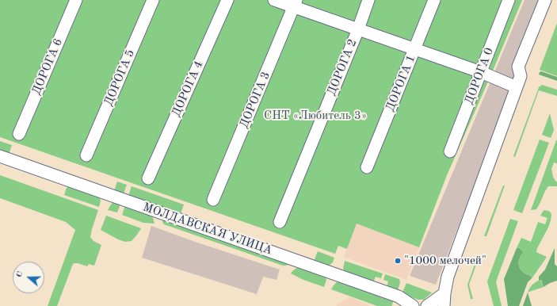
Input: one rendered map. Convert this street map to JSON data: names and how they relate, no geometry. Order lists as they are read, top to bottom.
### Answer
{
  "streets": {
    "street": [
      "ДОРОГА 6",
      "ДОРОГА 2",
      "ДОРОГА 0",
      "ДОРОГА 5",
      "ДОРОГА 1",
      "ДОРОГА 4",
      "ДОРОГА 3",
      "МОЛДАВСКАЯ УЛИЦА"
    ]
  },
  "parks": ["СНТ «Любитель 3»"],
  "places": ["\"1000 мелочей\""],
  "north": "left"
}
